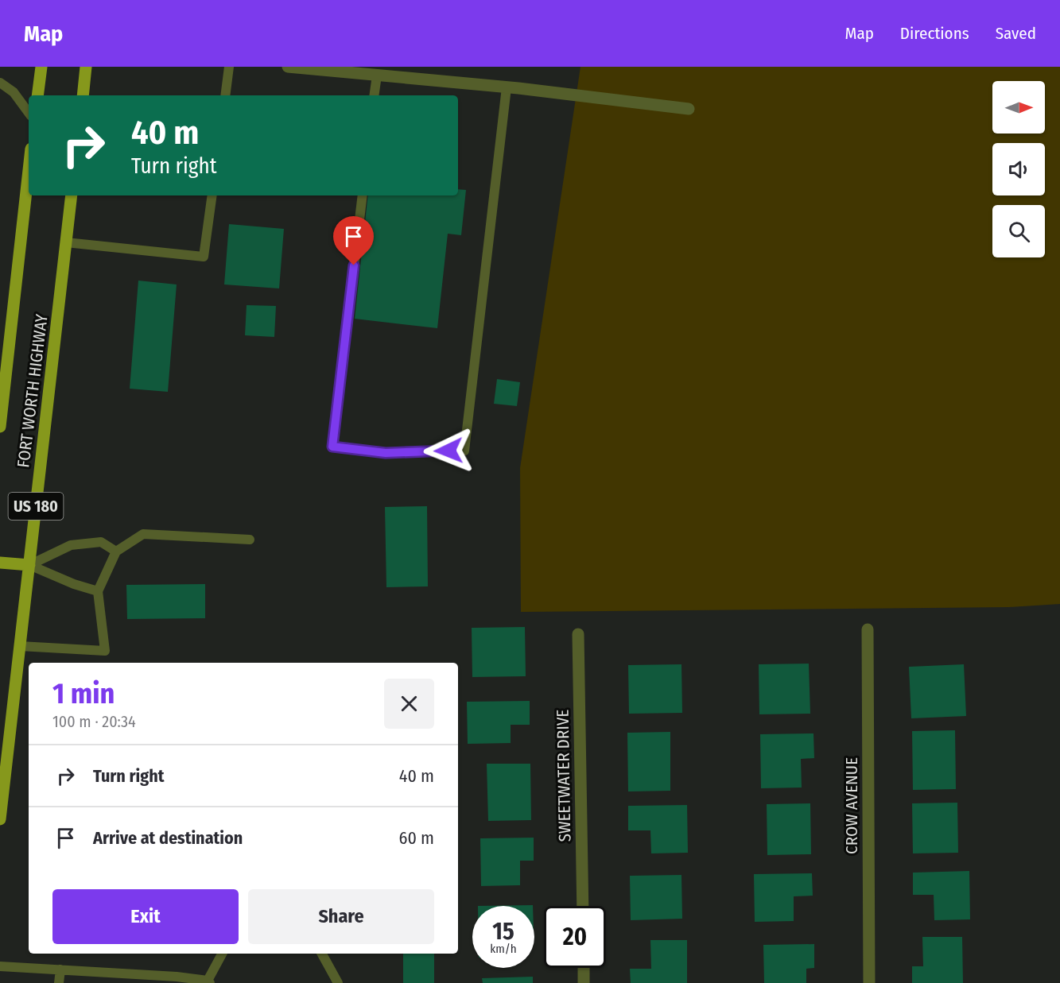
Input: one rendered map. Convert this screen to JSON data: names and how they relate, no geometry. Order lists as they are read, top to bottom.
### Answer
{
  "streets": {
    "main road": ["FORT WORTH HIGHWAY", "US 180"],
    "street": ["SWEETWATER DRIVE", "CROW AVENUE"]
  },
  "north": "right",
  "page": {
    "header": "Map",
    "nav": ["Map", "Directions", "Saved"],
    "turn": ["40 m", "Turn right"],
    "heading": ["1 min", "100 m · 20:34"],
    "list": [
      {
        "name": "Turn right",
        "value": "40 m"
      },
      {
        "name": "Arrive at destination",
        "value": "60 m"
      }
    ],
    "buttons": ["Exit", "Share"],
    "speed": "15 km/h",
    "limit": "20"
  }
}
